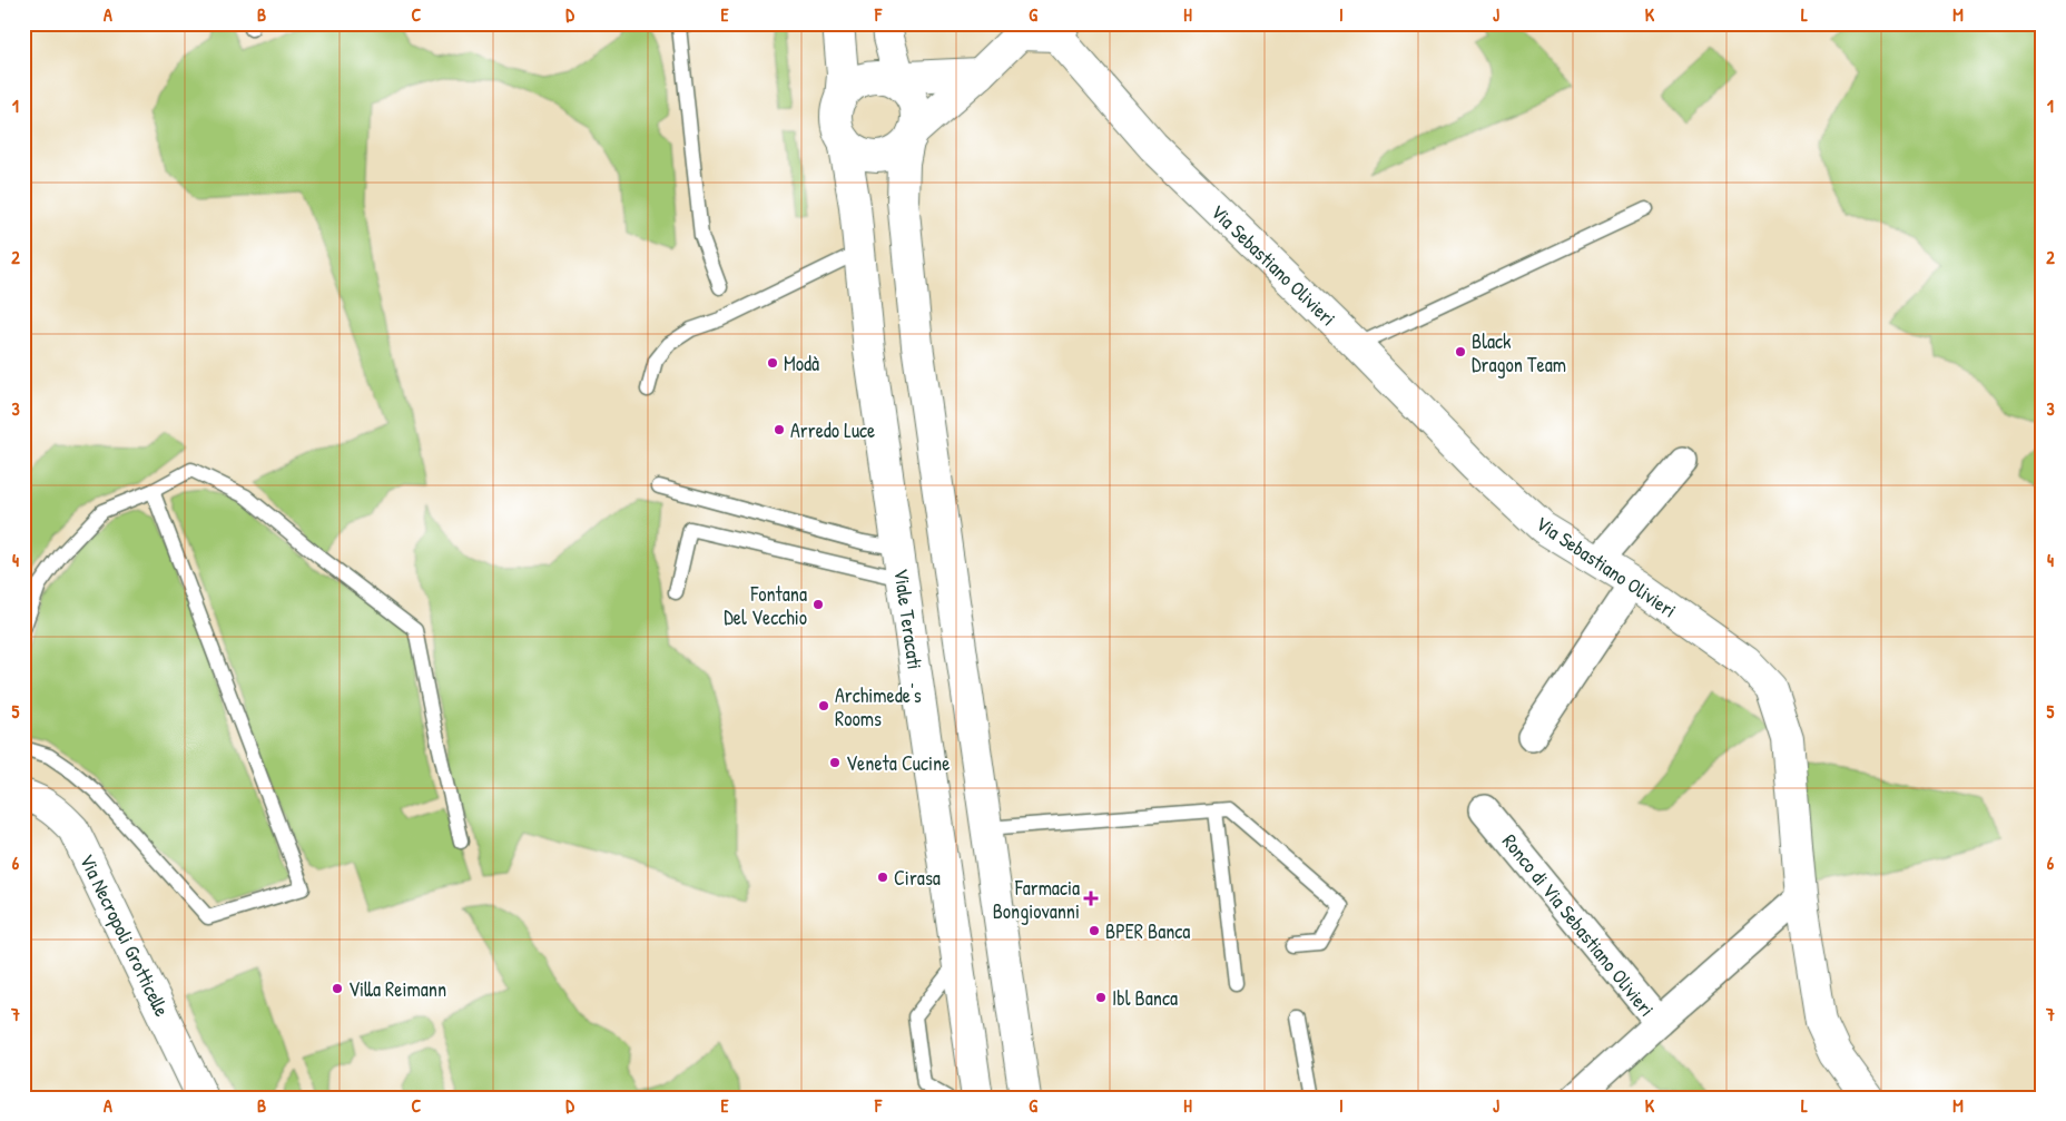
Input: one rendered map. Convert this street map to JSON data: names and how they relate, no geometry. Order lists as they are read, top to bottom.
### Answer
{
  "streets": {
    "main road": ["Via Sebastiano Olivieri", "Viale Teracati", "Via Necropoli Grotticelle"],
    "street": ["Ronco di Via Sebastiano Olivieri"]
  },
  "crossings": [
    ["Via Sebastiano Olivieri", "Ronco di Via Sebastiano Olivieri"]
  ],
  "places": {
    "other": [
      "Black Dragon Team",
      "Modà",
      "Arredo Luce",
      "Fontana Del Vecchio",
      "Archimede's Rooms",
      "Veneta Cucine",
      "Cirasa",
      "BPER Banca",
      "Villa Reimann",
      "Ibl Banca"
    ],
    "health": ["Farmacia Bongiovanni"]
  },
  "grid": {
    "columns": [
      "A",
      "B",
      "C",
      "D",
      "E",
      "F",
      "G",
      "H",
      "I",
      "J",
      "K",
      "L",
      "M"
    ],
    "rows": [
      "1",
      "2",
      "3",
      "4",
      "5",
      "6",
      "7"
    ]
  }
}
